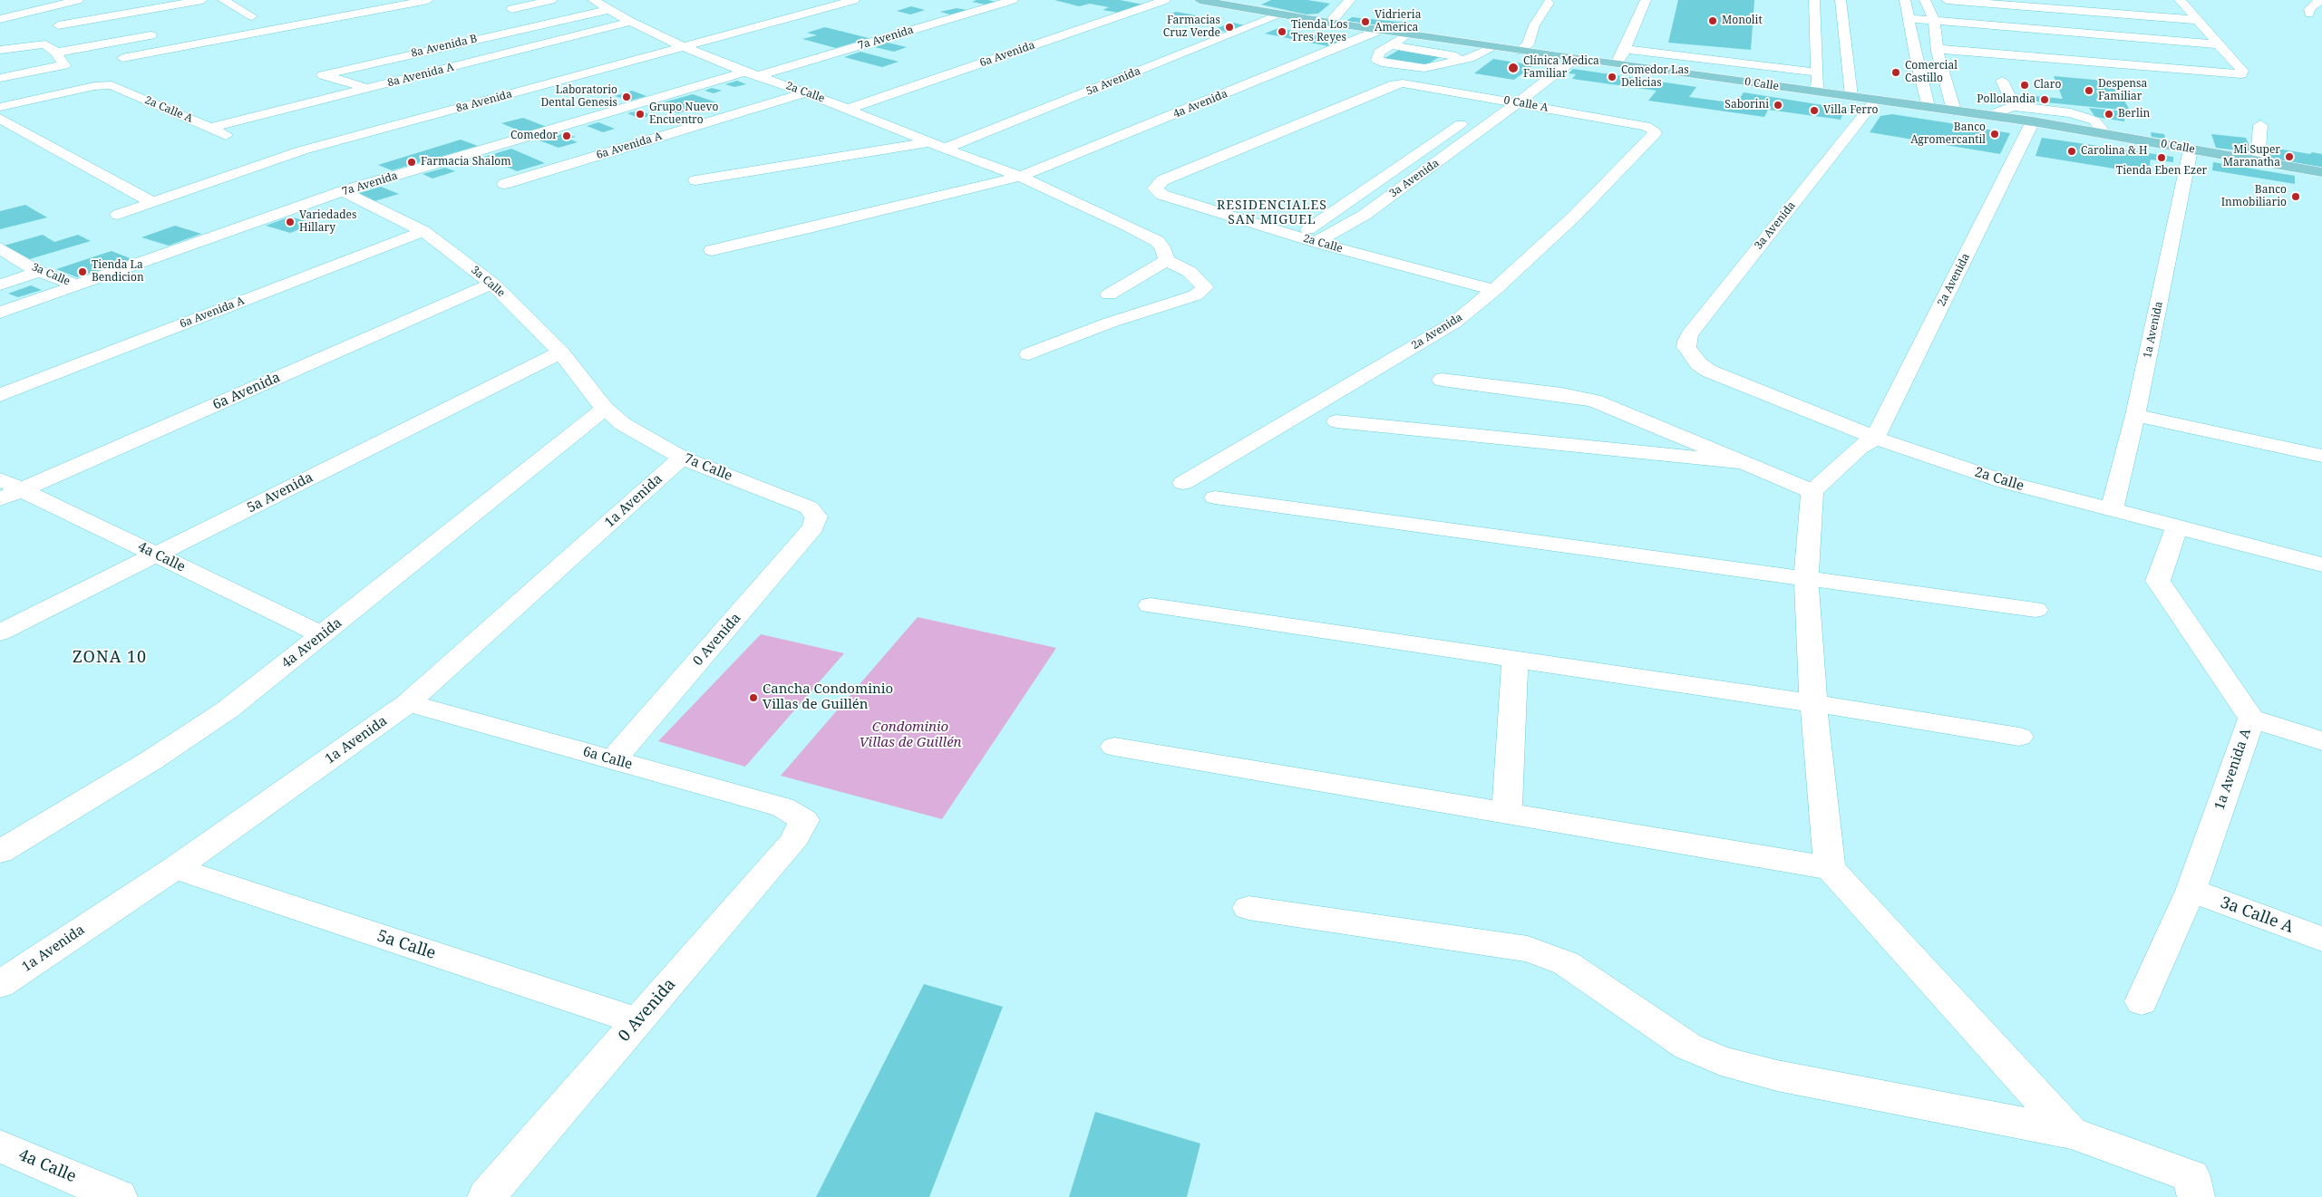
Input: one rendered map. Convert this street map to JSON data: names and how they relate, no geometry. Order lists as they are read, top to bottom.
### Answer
{
  "streets": {
    "main road": ["0 Calle"],
    "street": [
      "7a Avenida",
      "8a Avenida B",
      "6a Avenida",
      "8a Avenida A",
      "5a Avenida",
      "2a Calle",
      "8a Avenida",
      "4a Avenida",
      "0 Calle A",
      "2a Calle A",
      "6a Avenida A",
      "3a Avenida",
      "3a Calle",
      "2a Avenida",
      "1a Avenida",
      "7a Calle",
      "4a Calle",
      "0 Avenida",
      "6a Calle",
      "1a Avenida A",
      "3a Calle A",
      "5a Calle"
    ]
  },
  "crossings": [
    ["7a Avenida", "2a Calle"],
    ["7a Avenida", "3a Calle"],
    ["8a Avenida B", "8a Avenida A"],
    ["8a Avenida B", "2a Calle"],
    ["6a Avenida", "2a Calle"],
    ["6a Avenida", "3a Calle"],
    ["6a Avenida", "4a Calle"],
    ["8a Avenida A", "2a Calle"],
    ["8a Avenida A", "2a Calle A"],
    ["5a Avenida", "0 Calle"],
    ["5a Avenida", "2a Calle"],
    ["5a Avenida", "3a Calle"],
    ["5a Avenida", "4a Calle"],
    ["0 Calle", "4a Avenida"],
    ["0 Calle", "3a Avenida"],
    ["0 Calle", "2a Avenida"],
    ["0 Calle", "1a Avenida"],
    ["2a Calle", "8a Avenida"],
    ["2a Calle", "4a Avenida"],
    ["2a Calle", "0 Calle A"],
    ["2a Calle", "6a Avenida A"],
    ["2a Calle", "3a Avenida"],
    ["2a Calle", "2a Avenida"],
    ["2a Calle", "1a Avenida"],
    ["2a Calle", "1a Avenida A"],
    ["4a Avenida", "3a Calle"],
    ["4a Avenida", "7a Calle"],
    ["4a Avenida", "4a Calle"],
    ["0 Calle A", "3a Avenida"],
    ["0 Calle A", "2a Avenida"],
    ["6a Avenida A", "3a Calle"],
    ["3a Calle", "7a Calle"],
    ["1a Avenida", "7a Calle"],
    ["1a Avenida", "6a Calle"],
    ["1a Avenida", "5a Calle"],
    ["7a Calle", "0 Avenida"],
    ["0 Avenida", "6a Calle"],
    ["0 Avenida", "5a Calle"],
    ["1a Avenida A", "3a Calle A"]
  ],
  "districts": ["RESIDENCIALES SAN MIGUEL", "ZONA 10"],
  "parks": ["Condominio Villas de Guillén"],
  "places": [
    "Monolit",
    "Vidrieria America",
    "Farmacias Cruz Verde",
    "Tienda Los Tres Reyes",
    "Clínica Medica Familiar",
    "Comercial Castillo",
    "Comedor Las Delicias",
    "Claro",
    "Despensa Familiar",
    "Laboratorio Dental Genesis",
    "Pollolandia",
    "Saborini",
    "Villa Ferro",
    "Grupo Nuevo Encuentro",
    "Berlin",
    "Banco Agromercantil",
    "Comedor",
    "Carolina & H",
    "Mi Super Maranatha",
    "Tienda Eben Ezer",
    "Farmacia Shalom",
    "Banco Inmobiliario",
    "Variedades Hillary",
    "Tienda La Bendicion",
    "Cancha Condominio Villas de Guillén"
  ]
}
